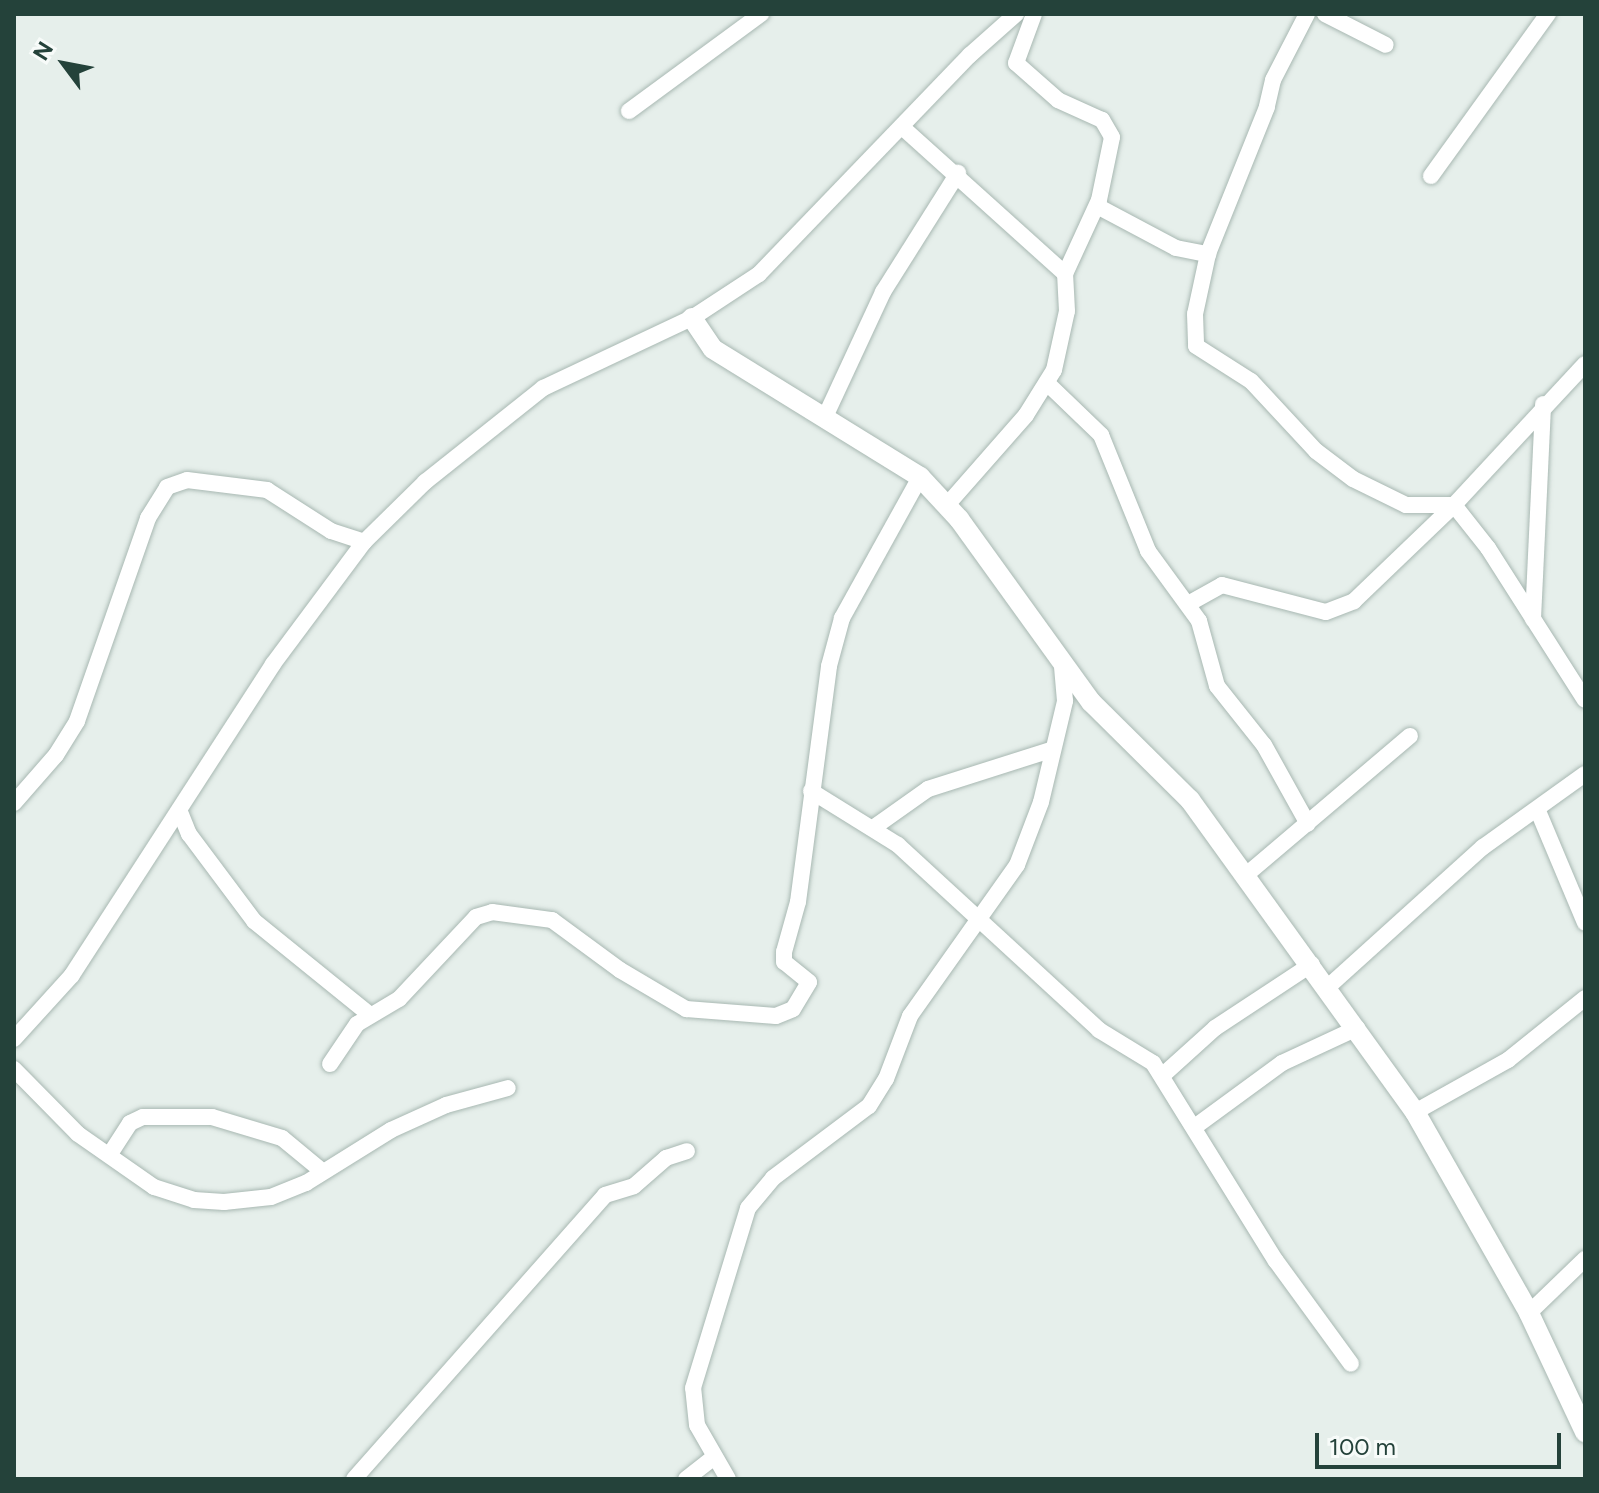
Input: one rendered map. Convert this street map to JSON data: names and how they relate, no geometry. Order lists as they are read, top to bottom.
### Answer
{
  "scale_bar": "100 m",
  "north": "top left"
}
